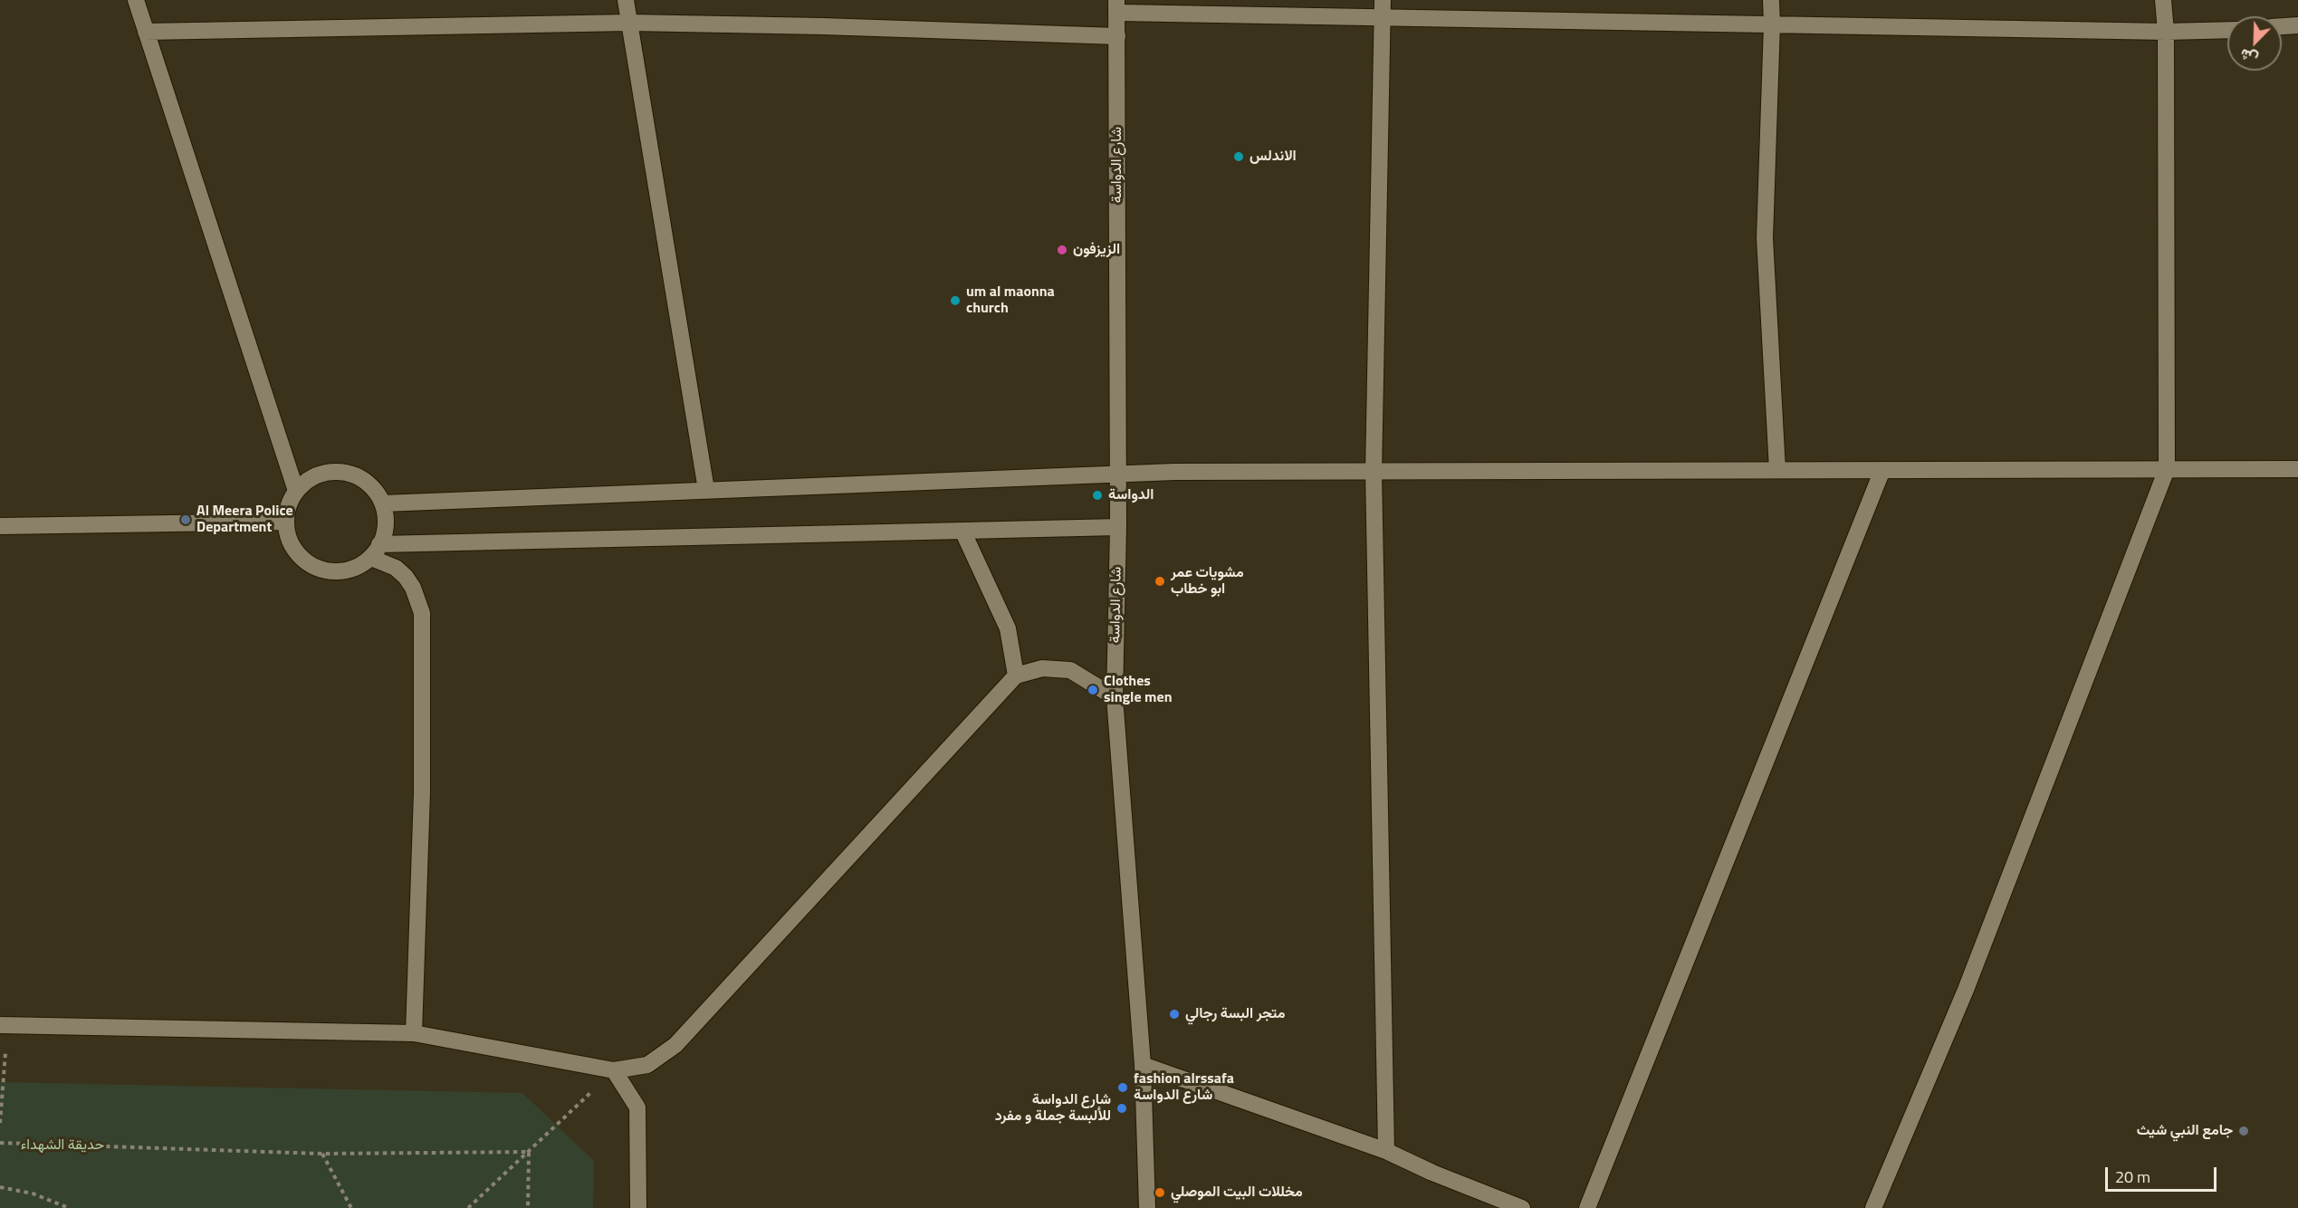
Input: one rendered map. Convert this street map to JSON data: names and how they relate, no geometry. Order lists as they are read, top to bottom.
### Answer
{
  "streets": {
    "street": ["شارع الدواسة"]
  },
  "parks": ["حديقة الشهداء"],
  "places": [
    "الاندلس",
    "الزيزفون",
    "um al maonna church",
    "الدواسة",
    "Al Meera Police Department",
    "مشويات عمر ابو خطاب",
    "Clothes single men",
    "متجر البسة رجالي",
    "fashion alrssafa شارع الدواسة",
    "شارع الدواسة للألبسة جملة و مفرد",
    "جامع النبي شيث",
    "مخللات البيت الموصلي"
  ],
  "scale_bar": "20 m",
  "north": "bottom left"
}
